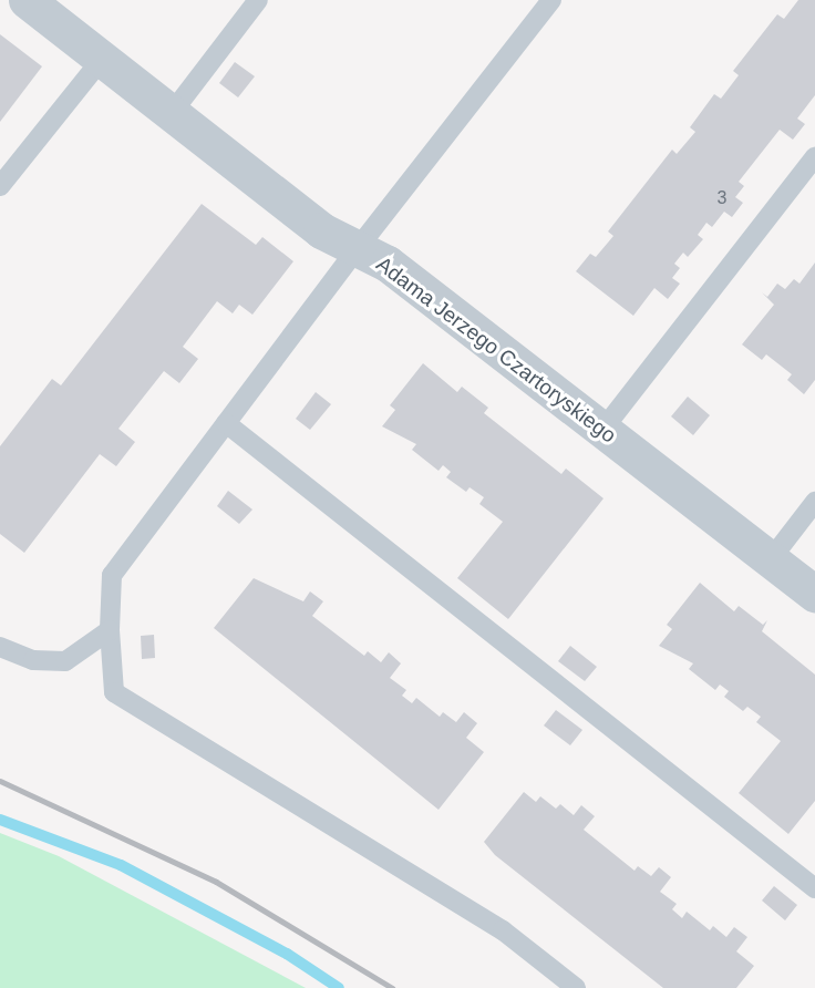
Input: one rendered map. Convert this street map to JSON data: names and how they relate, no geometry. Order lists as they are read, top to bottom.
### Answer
{
  "streets": {
    "street": ["Adama Jerzego Czartoryskiego"]
  },
  "house_numbers": ["3"]
}
